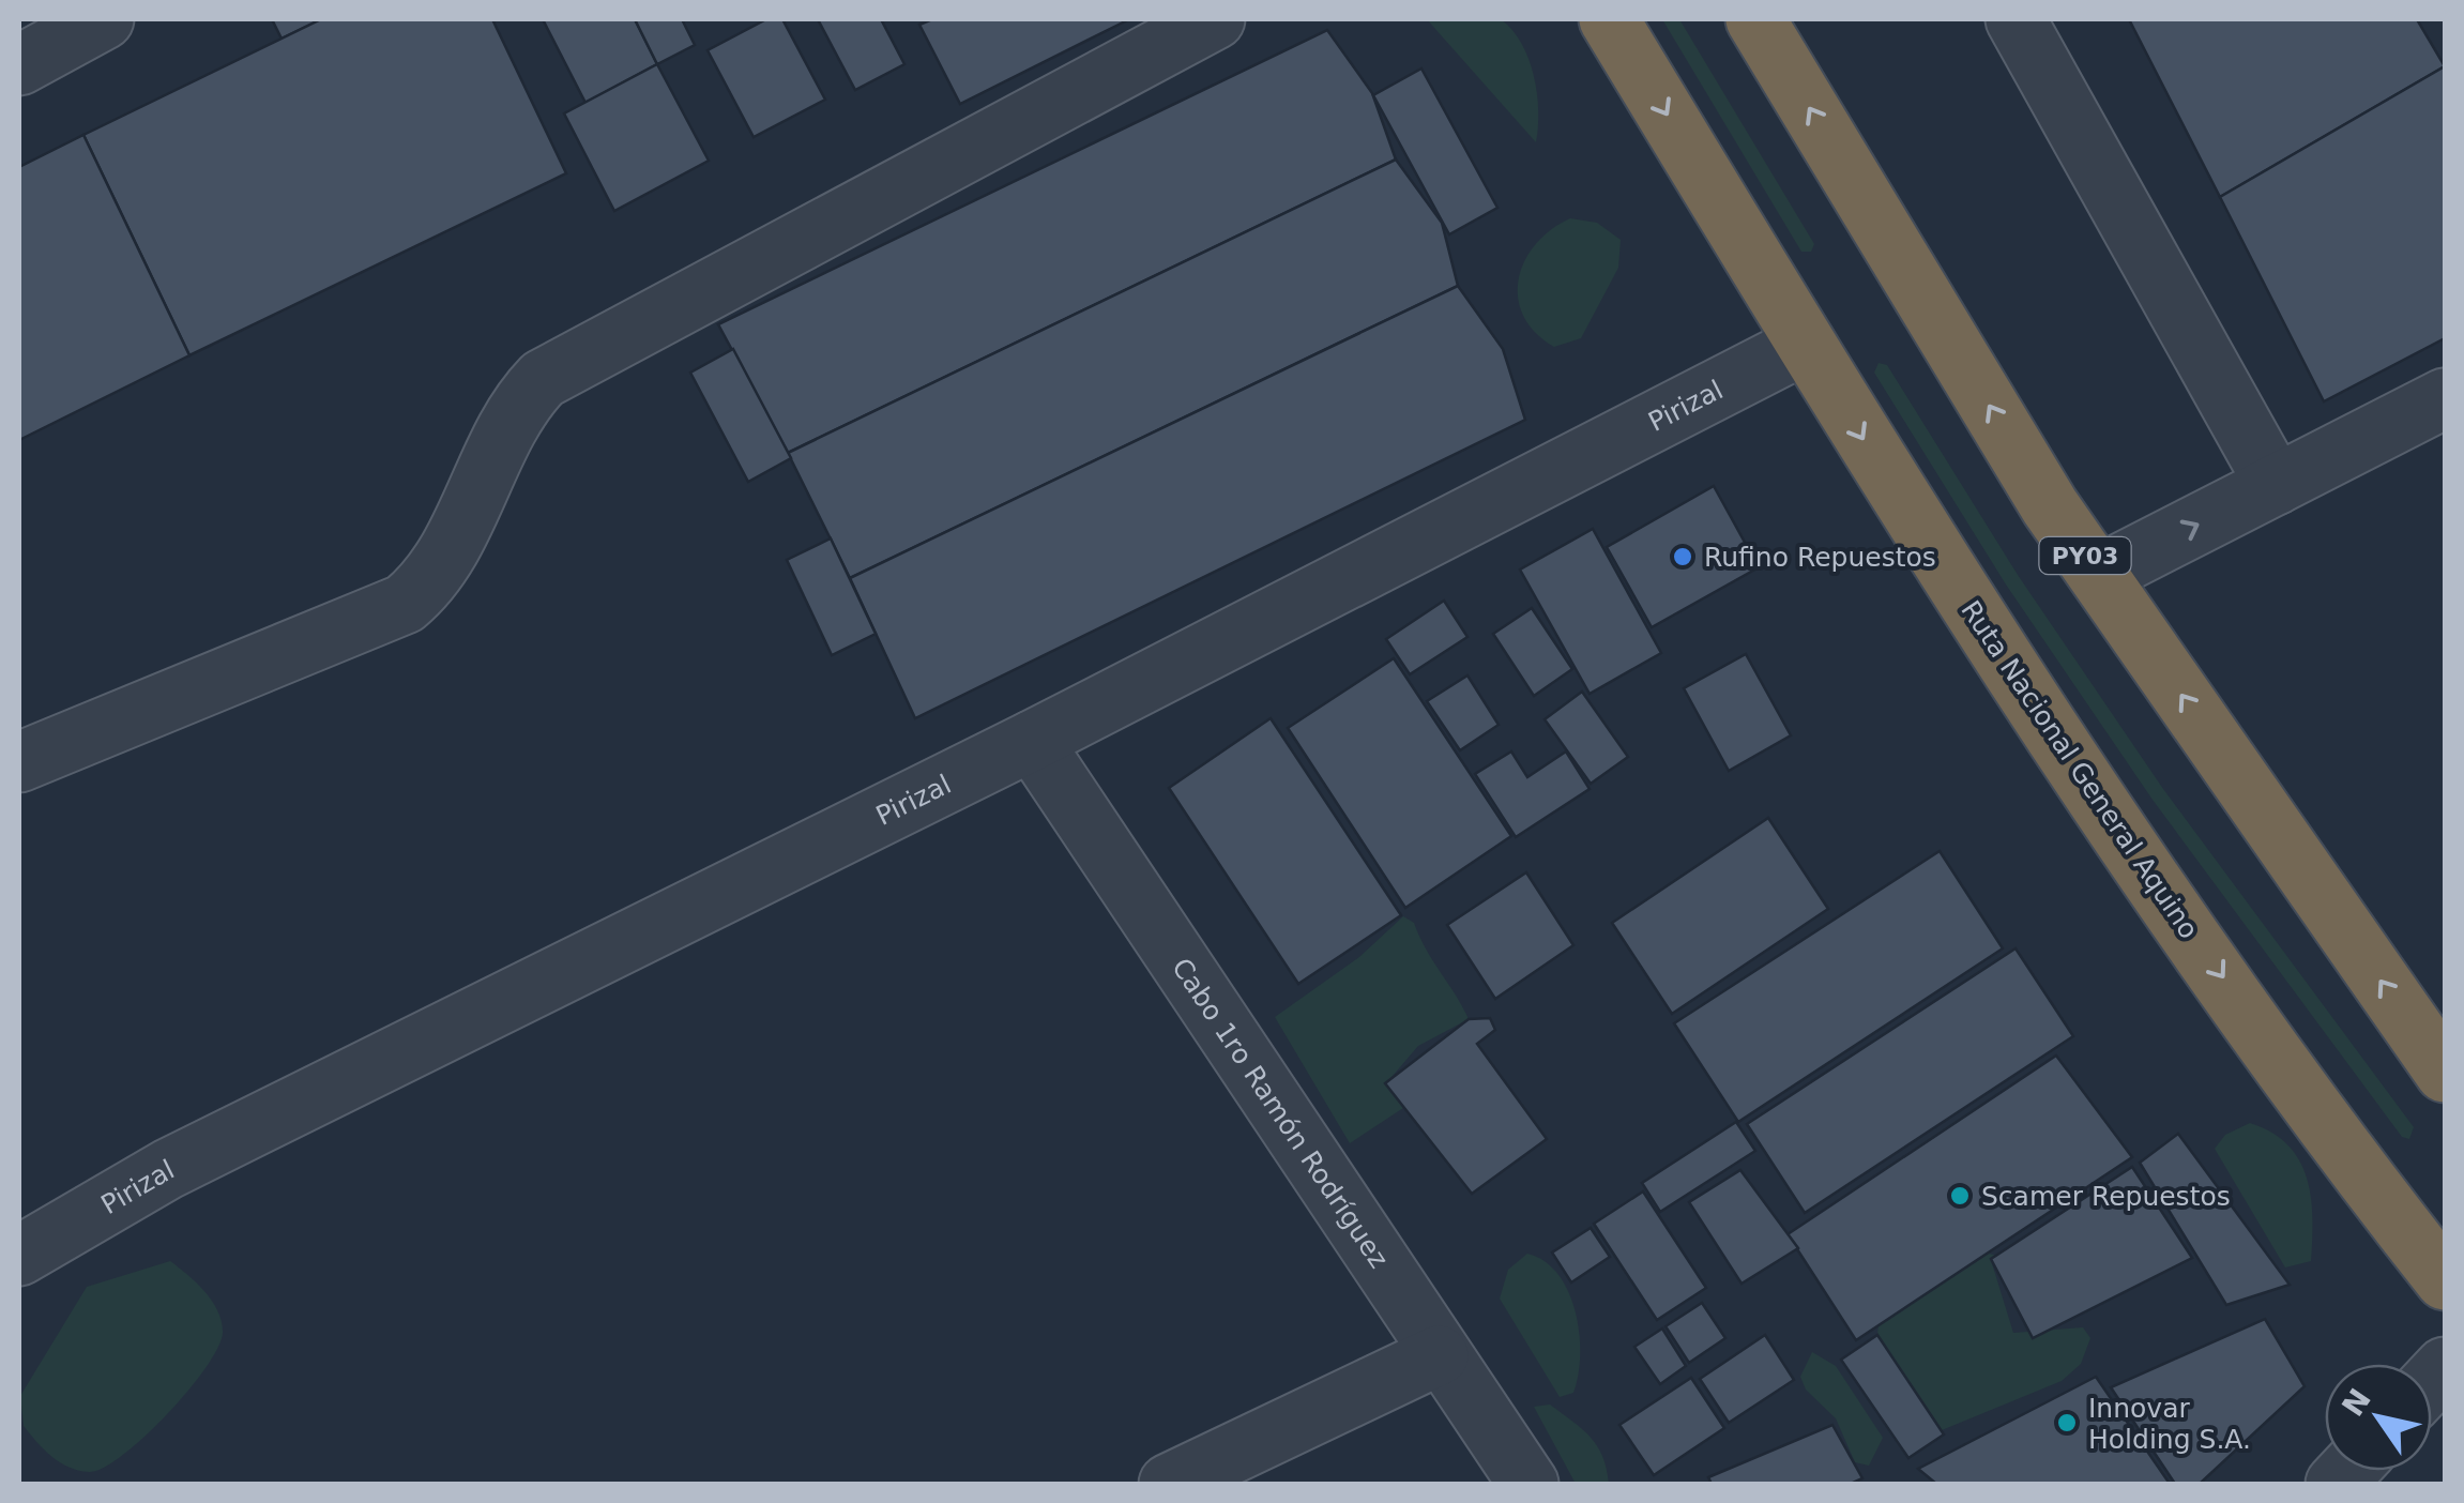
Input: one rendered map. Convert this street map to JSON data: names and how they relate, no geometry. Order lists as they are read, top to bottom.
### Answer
{
  "streets": {
    "highway": ["PY03", "Ruta Nacional General Aquino"],
    "street": ["Pirizal", "Cabo 1ro Ramón Rodríguez"]
  },
  "crossings": [
    ["Pirizal", "Ruta Nacional General Aquino"],
    ["Pirizal", "Cabo 1ro Ramón Rodríguez"]
  ],
  "places": ["Rufino Repuestos", "Scamer Repuestos", "Innovar Holding S.A."],
  "north": "top left"
}
